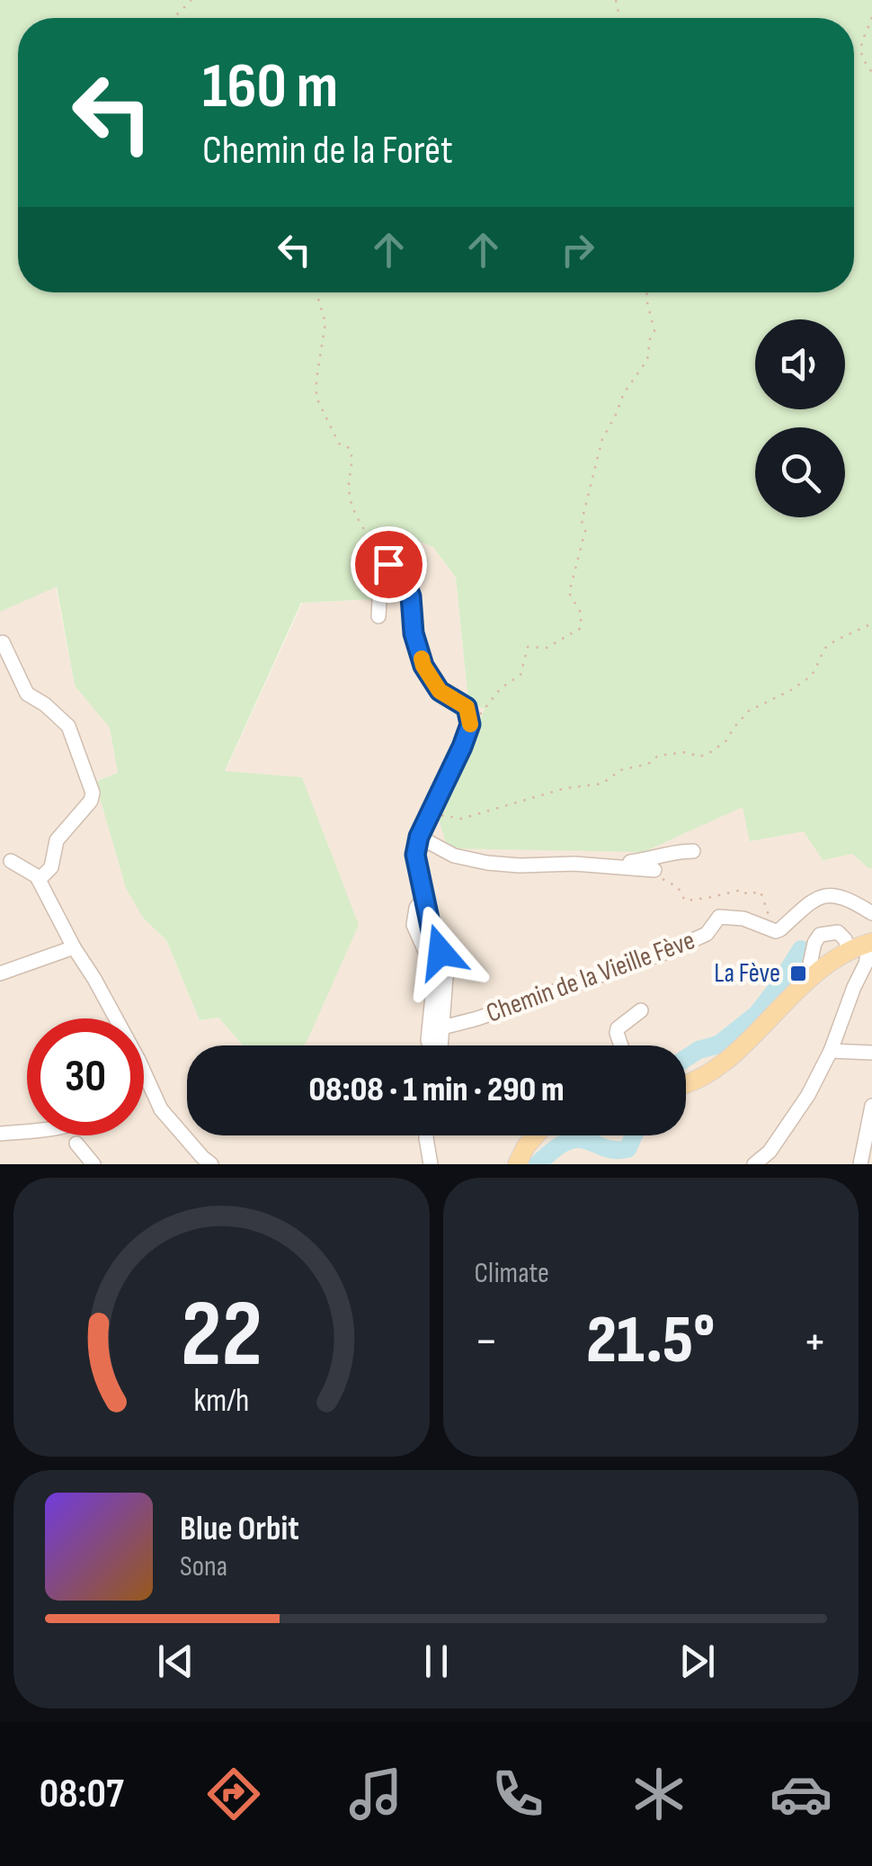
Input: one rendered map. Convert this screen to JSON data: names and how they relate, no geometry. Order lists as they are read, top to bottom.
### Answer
{
  "streets": {
    "street": ["Chemin de la Vieille Fève"]
  },
  "places": {
    "transit": ["La Fève"]
  },
  "page": {
    "turn": ["160 m", "Chemin de la Forêt"],
    "limit": "30",
    "trip": "08:08 · 1 min · 290 m",
    "tile": "Climate",
    "heat": ["−", "21.5°", "+"],
    "song": ["Blue Orbit", "Sona"],
    "tabs": "08:07",
    "gauge": ["22", "km/h"]
  }
}
